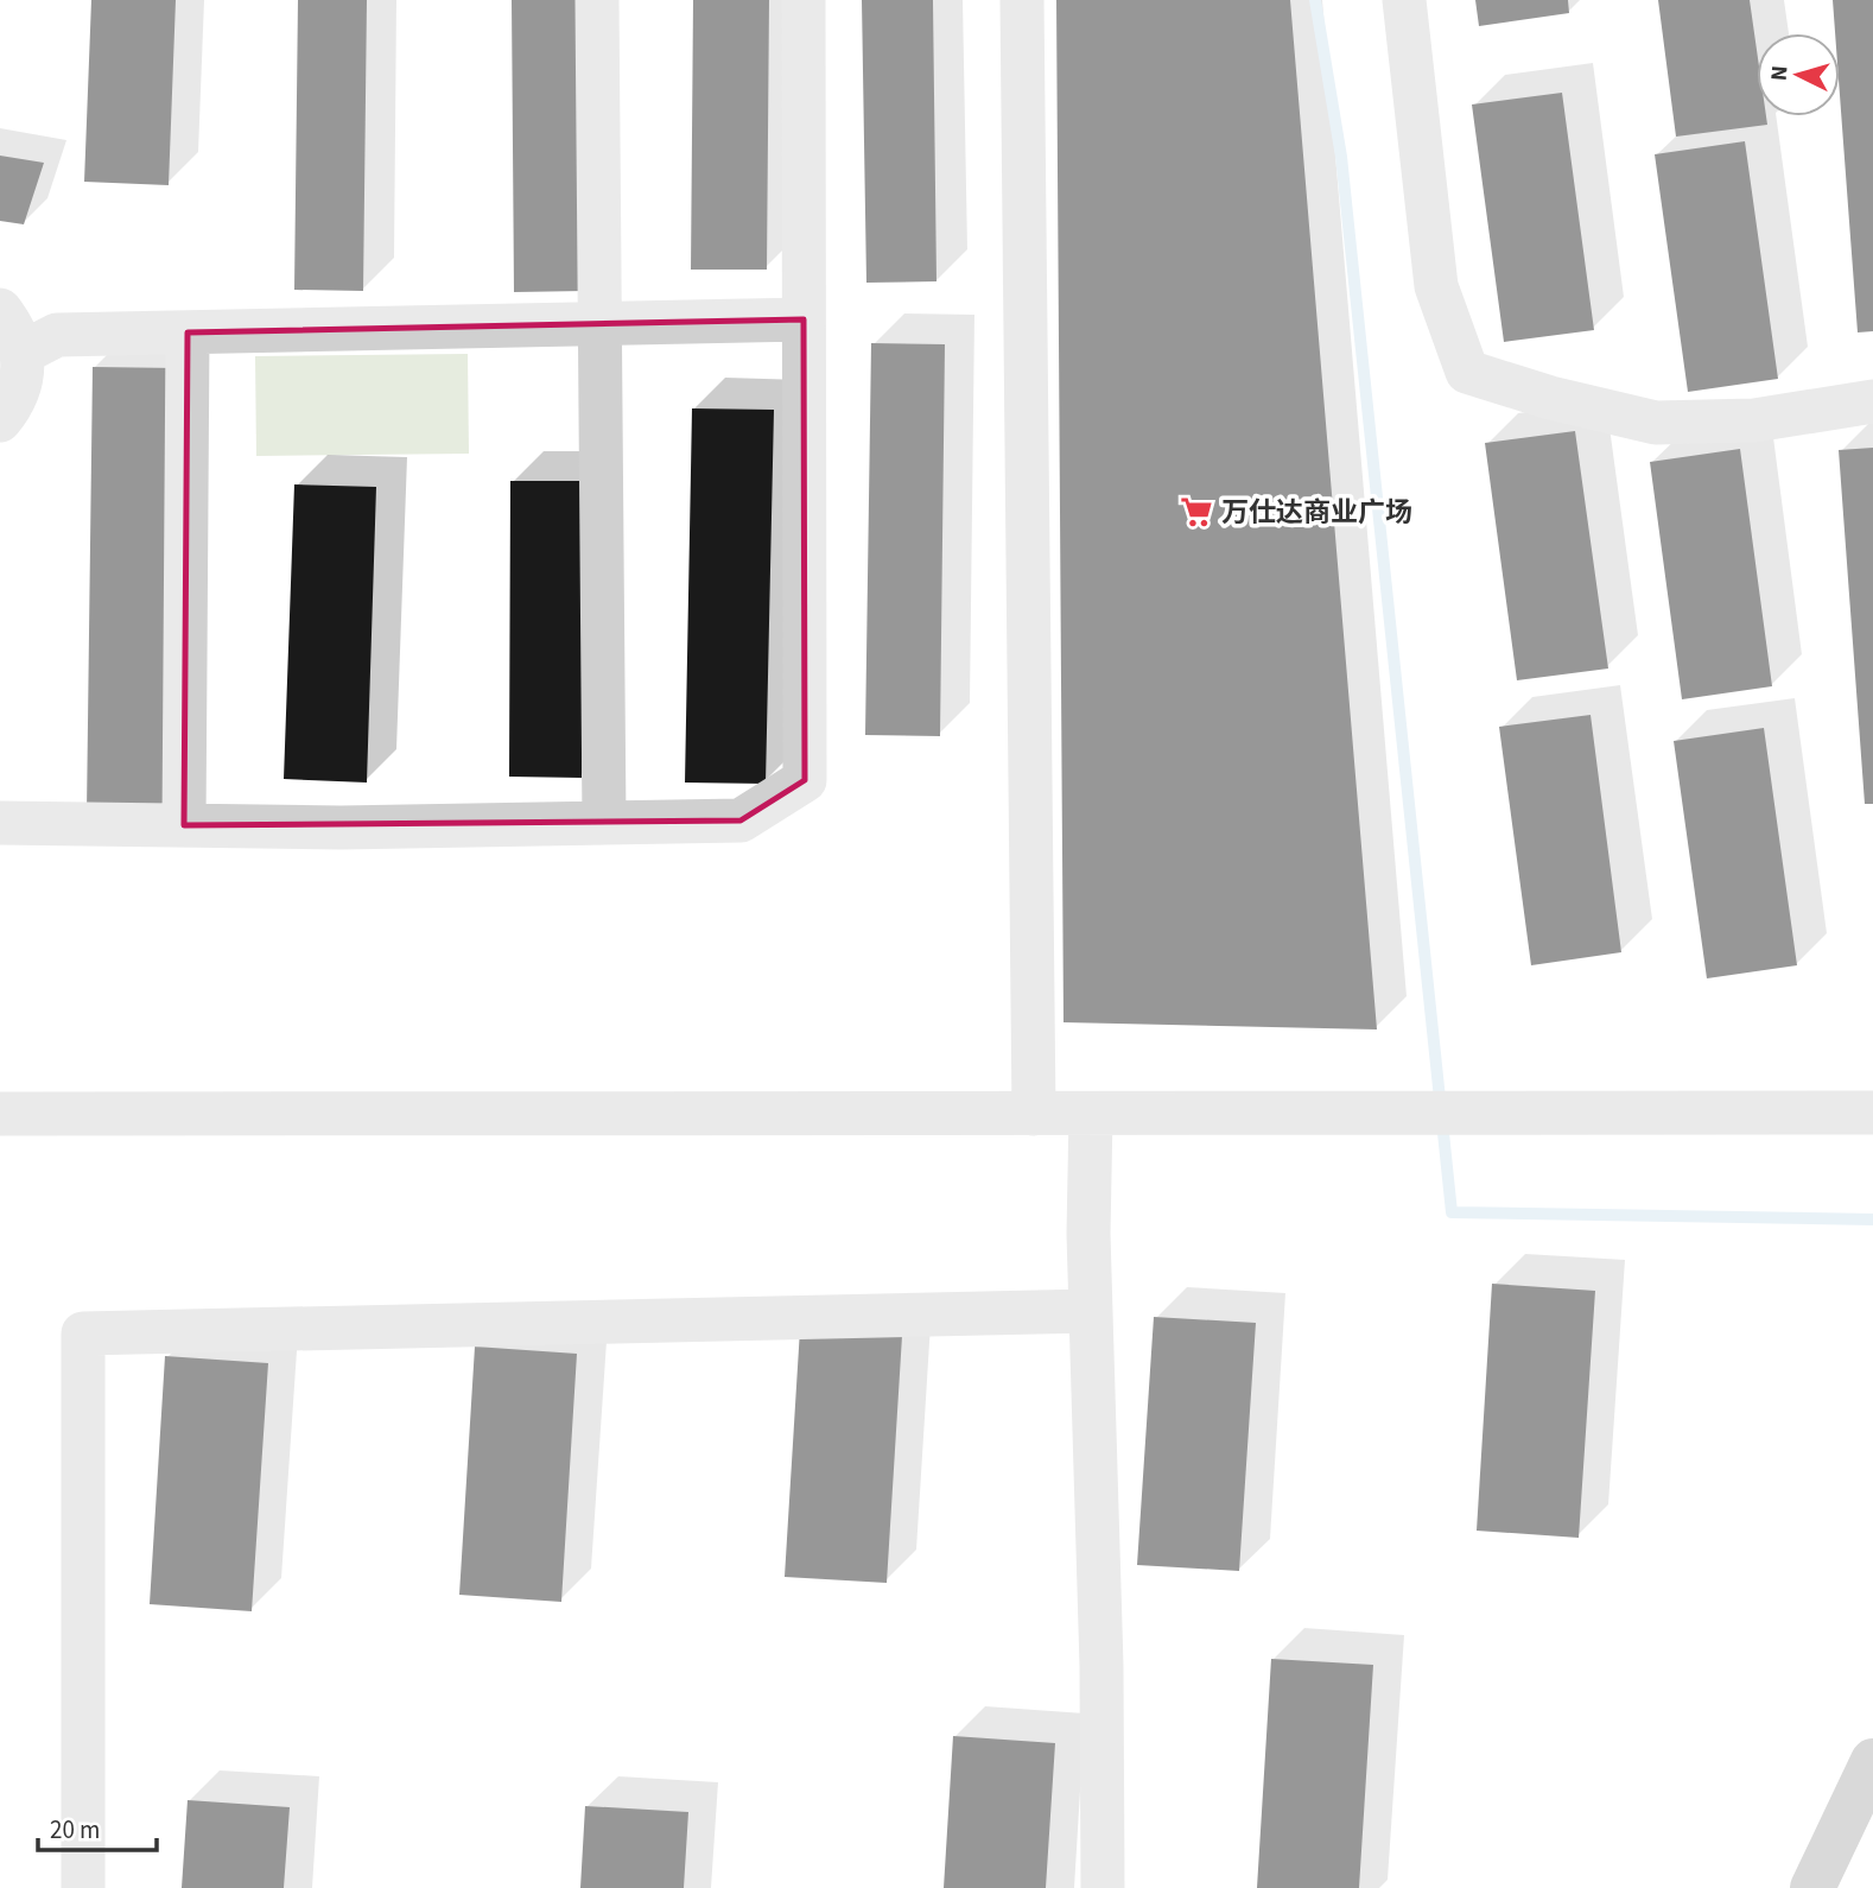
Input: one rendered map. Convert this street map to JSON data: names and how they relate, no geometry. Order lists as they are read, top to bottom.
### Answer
{
  "places": {
    "supermarket": ["万仕达商业广场"]
  },
  "scale_bar": "20 m",
  "north": "left"
}
